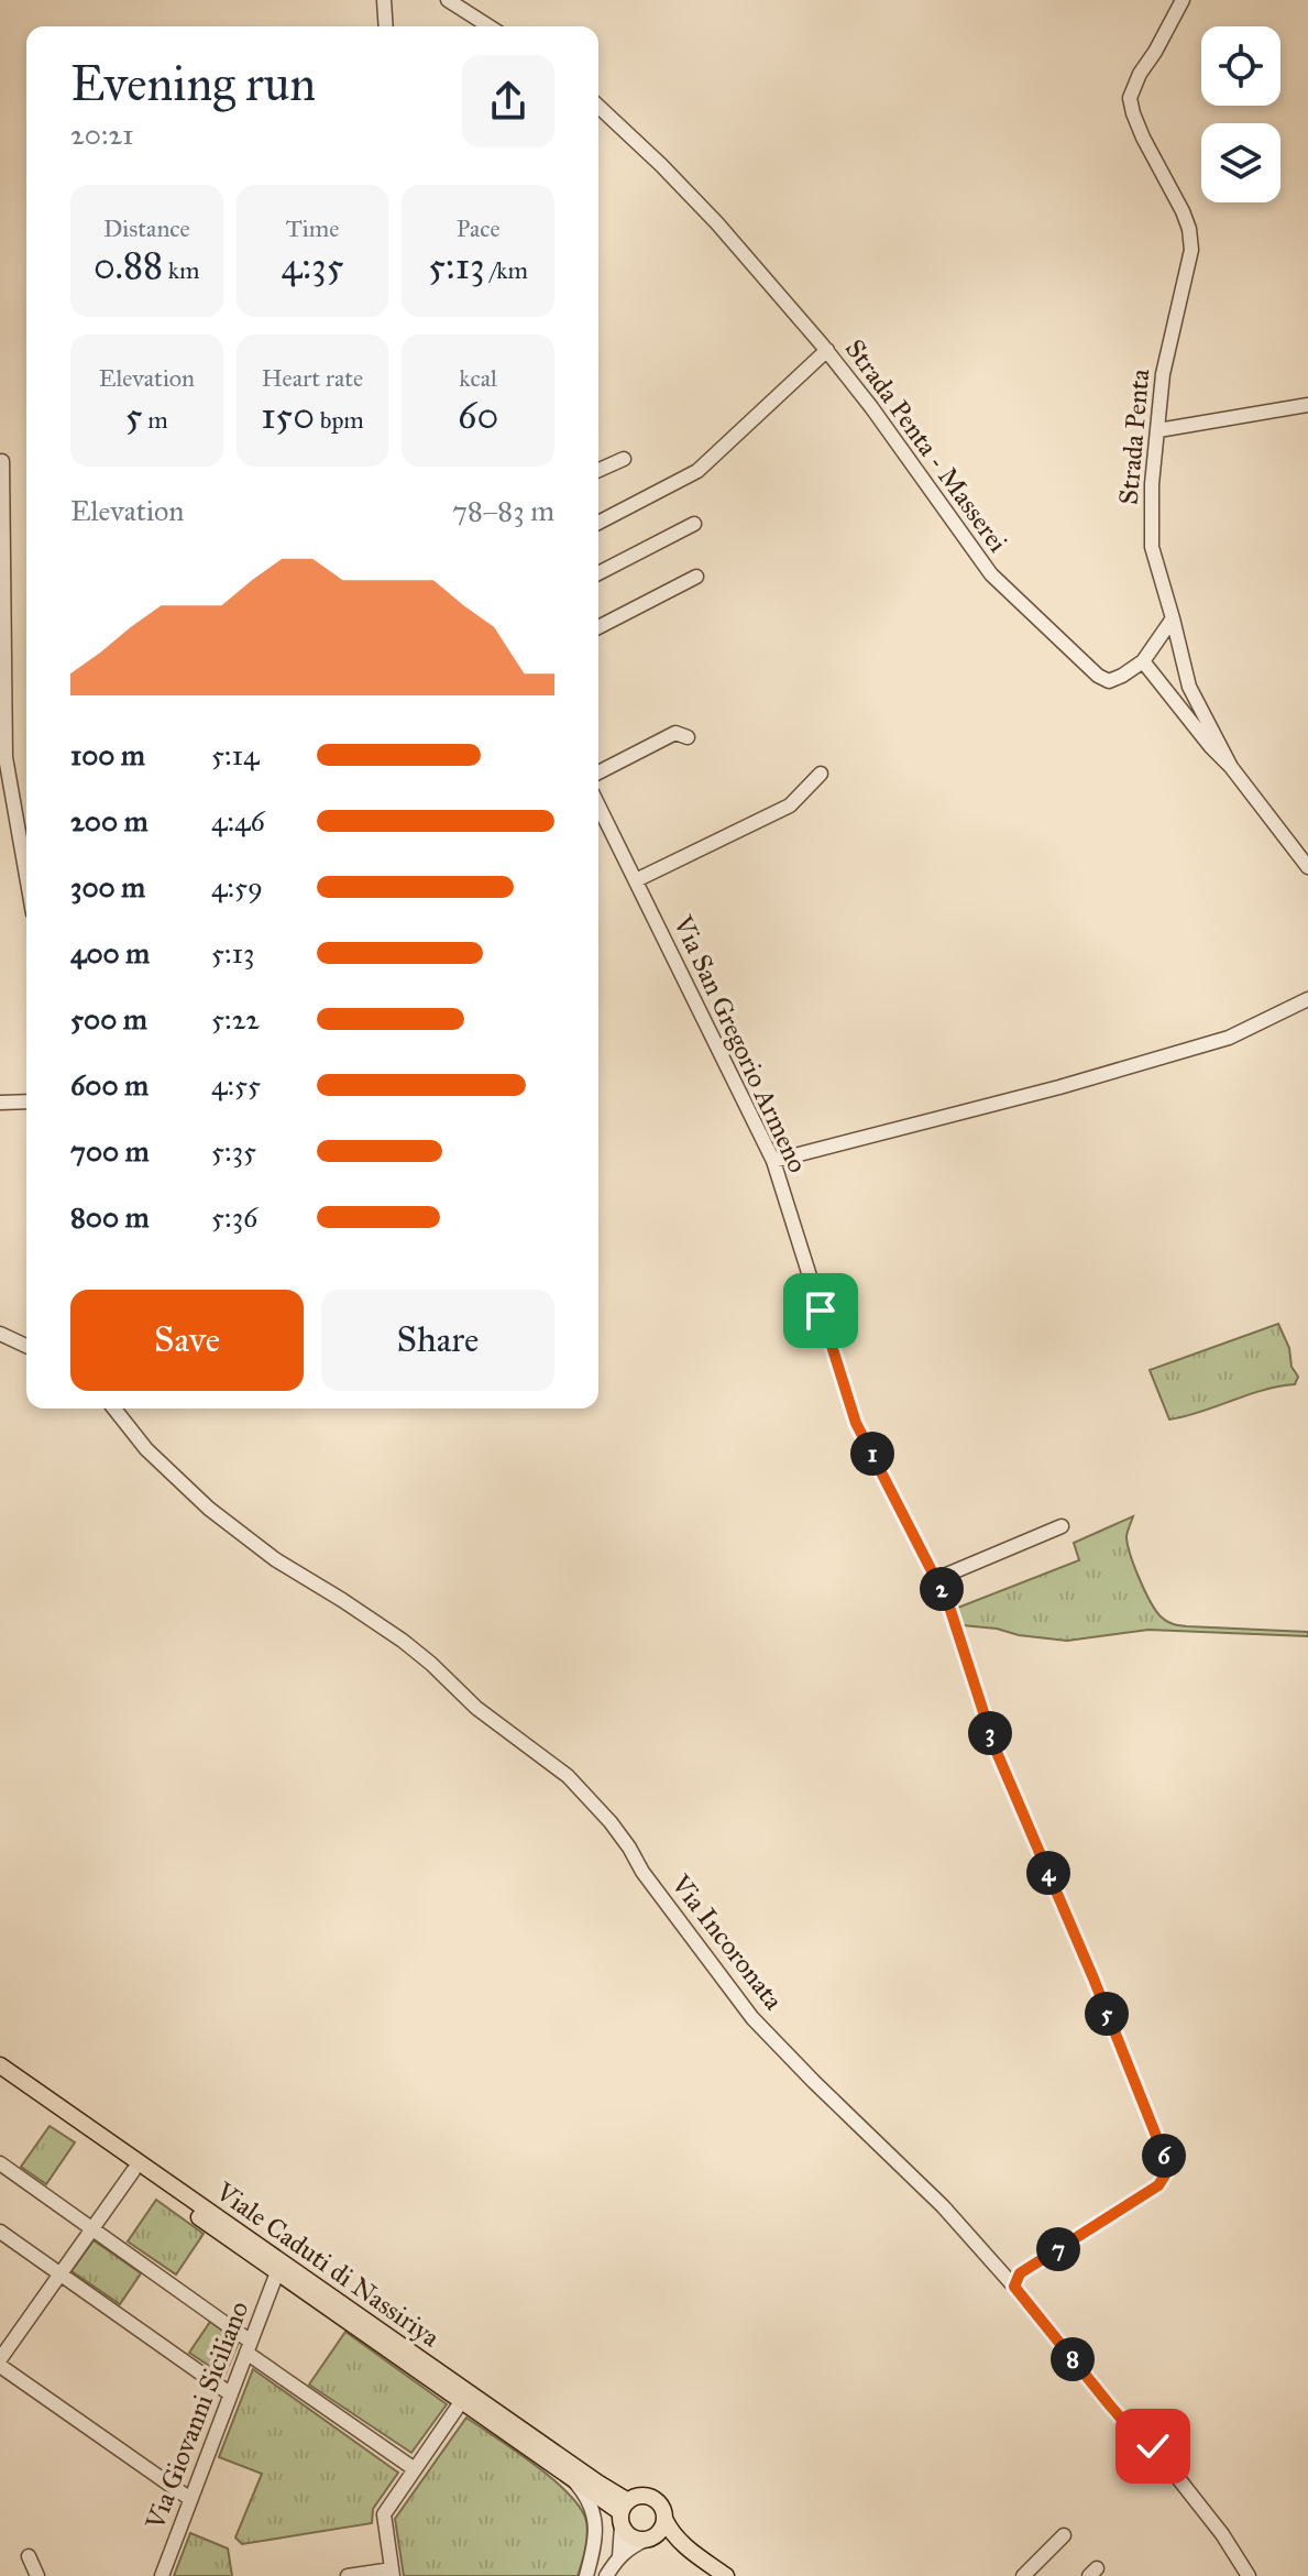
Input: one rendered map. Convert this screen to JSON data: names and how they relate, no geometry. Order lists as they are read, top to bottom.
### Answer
{
  "streets": {
    "main road": ["Viale Caduti di Nassiriya"],
    "street": [
      "Strada Penta",
      "Strada Penta - Masserei",
      "Via San Gregorio Armeno",
      "Via Incoronata",
      "Via Giovanni Siciliano"
    ]
  },
  "crossings": [
    ["Via San Gregorio Armeno", "Via Incoronata"],
    ["Viale Caduti di Nassiriya", "Via Giovanni Siciliano"]
  ],
  "page": {
    "heading": ["Evening run", "20:21"],
    "stats": [
      ["Distance", "0.88 km"],
      ["Time", "4:35"],
      ["Pace", "5:13 /km"],
      ["Elevation", "5 m"],
      ["Heart rate", "150 bpm"],
      ["kcal", "60"]
    ],
    "chart": ["Elevation", "78–83 m"],
    "list": [
      {
        "name": "100 m",
        "note": "5:14"
      },
      {
        "name": "200 m",
        "note": "4:46"
      },
      {
        "name": "300 m",
        "note": "4:59"
      },
      {
        "name": "400 m",
        "note": "5:13"
      },
      {
        "name": "500 m",
        "note": "5:22"
      },
      {
        "name": "600 m",
        "note": "4:55"
      },
      {
        "name": "700 m",
        "note": "5:35"
      },
      {
        "name": "800 m",
        "note": "5:36"
      }
    ],
    "buttons": ["Save", "Share"],
    "pins": [
      "1",
      "2",
      "3",
      "4",
      "5",
      "6",
      "7",
      "8"
    ]
  }
}
